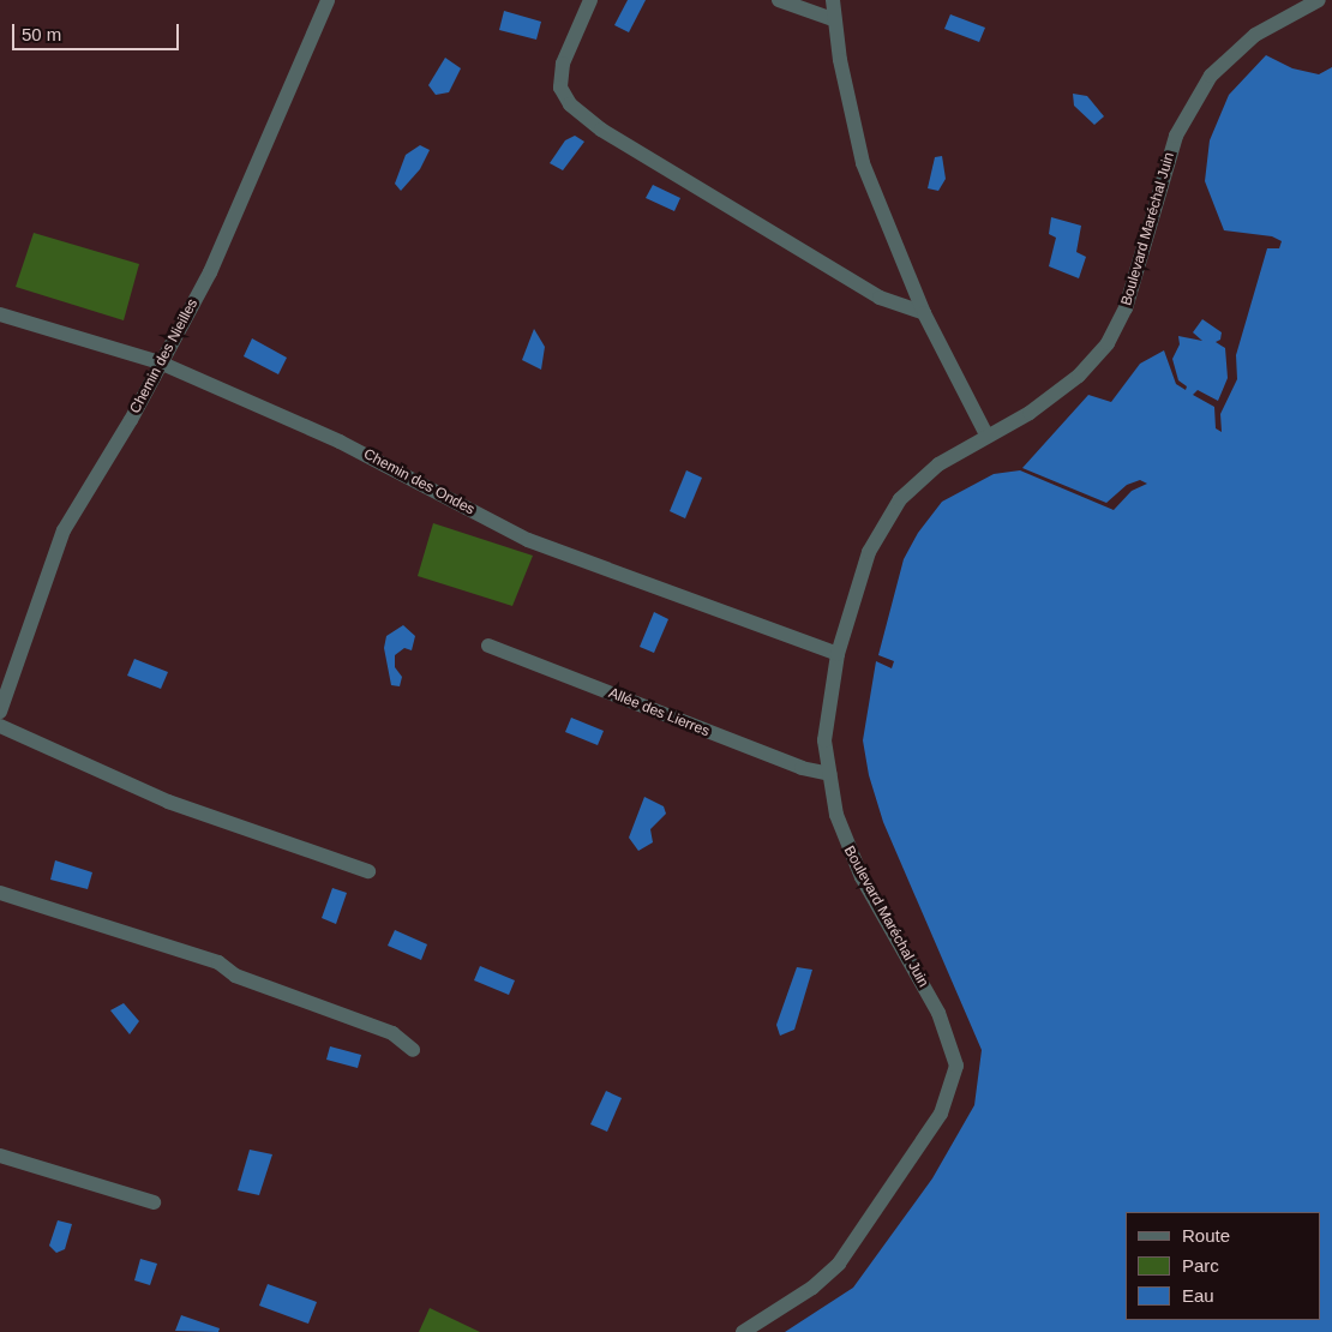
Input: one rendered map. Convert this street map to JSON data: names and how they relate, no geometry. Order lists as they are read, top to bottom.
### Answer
{
  "streets": {
    "street": [
      "Boulevard Maréchal Juin",
      "Chemin des Nieilles",
      "Chemin des Ondes",
      "Allée des Lierres"
    ]
  },
  "crossings": [
    ["Boulevard Maréchal Juin", "Chemin des Ondes"],
    ["Boulevard Maréchal Juin", "Allée des Lierres"],
    ["Chemin des Nieilles", "Chemin des Ondes"]
  ],
  "legend": ["Route", "Parc", "Eau"],
  "scale_bar": "50 m"
}
